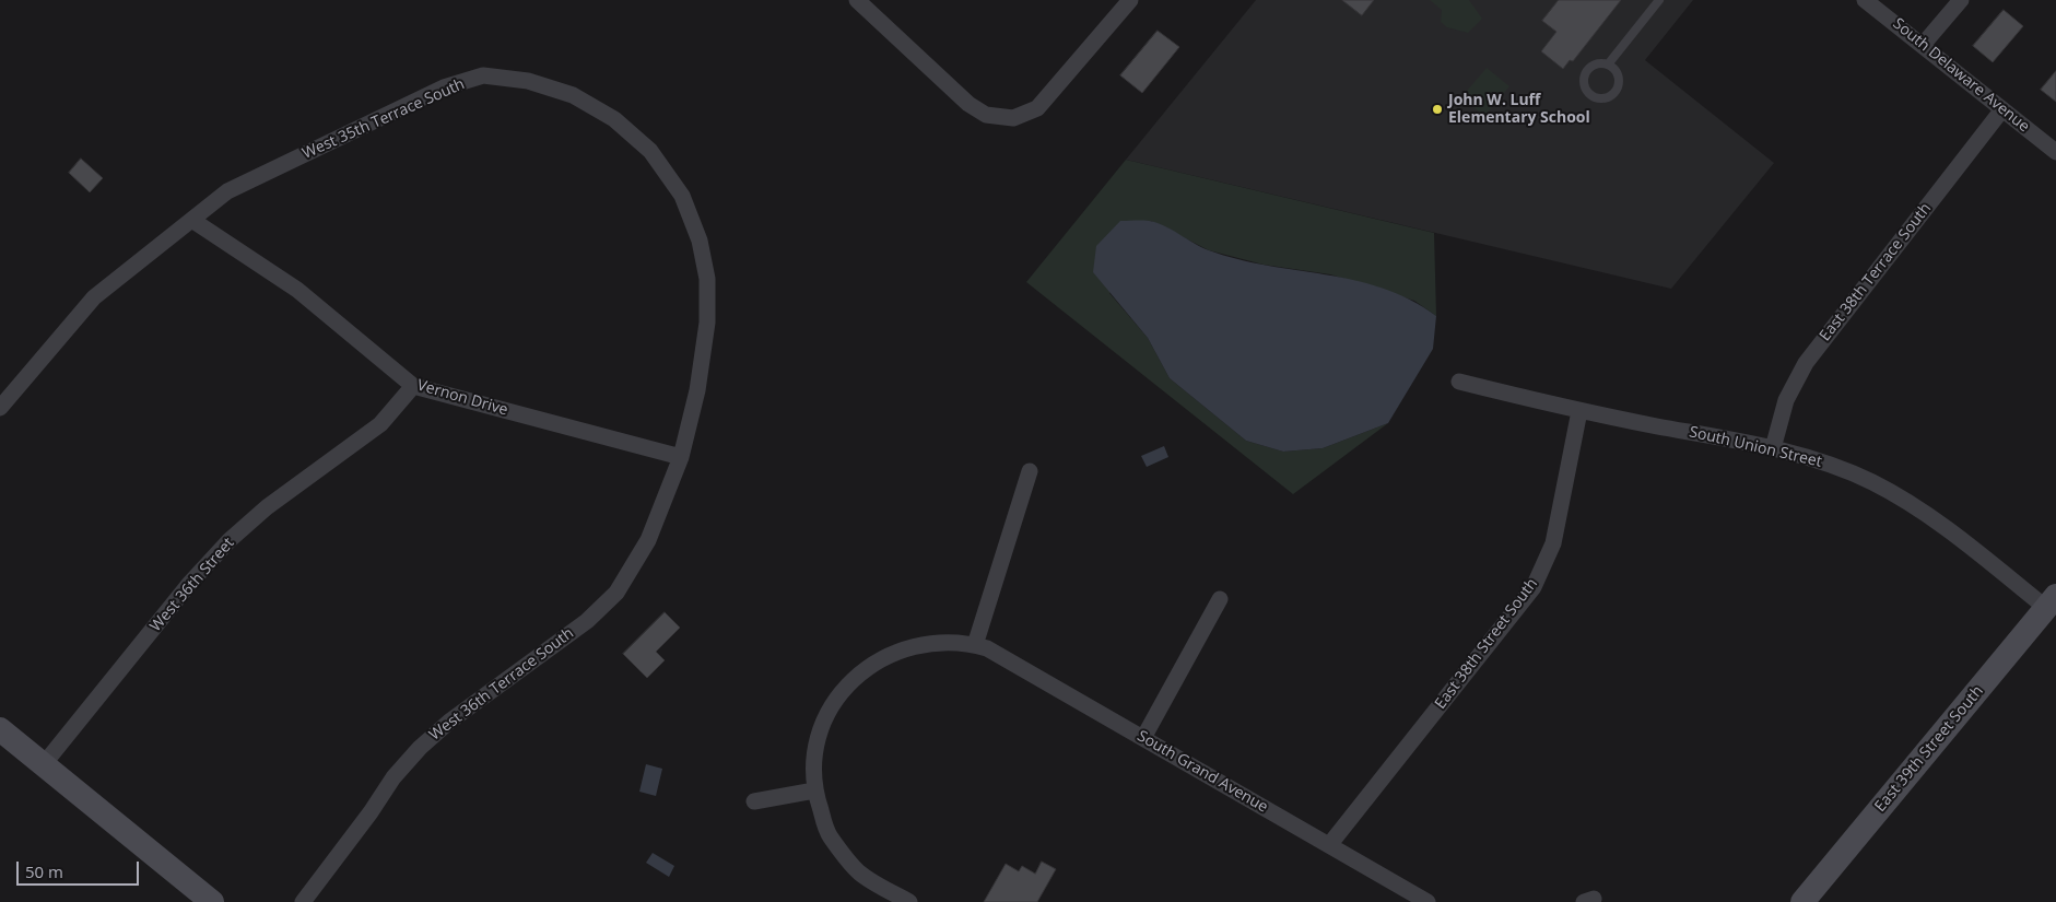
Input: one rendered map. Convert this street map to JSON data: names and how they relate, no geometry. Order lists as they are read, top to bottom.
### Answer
{
  "streets": {
    "main road": ["East 39th Street South"],
    "street": [
      "South Delaware Avenue",
      "West 35th Terrace South",
      "East 38th Terrace South",
      "Vernon Drive",
      "South Union Street",
      "West 36th Street",
      "East 38th Street South",
      "West 36th Terrace South",
      "South Grand Avenue"
    ]
  },
  "crossings": [
    ["South Delaware Avenue", "East 38th Terrace South"],
    ["West 35th Terrace South", "Vernon Drive"],
    ["West 35th Terrace South", "West 36th Terrace South"],
    ["East 38th Terrace South", "South Union Street"],
    ["Vernon Drive", "West 36th Street"],
    ["Vernon Drive", "West 36th Terrace South"],
    ["South Union Street", "East 38th Street South"],
    ["South Union Street", "East 39th Street South"],
    ["East 38th Street South", "South Grand Avenue"]
  ],
  "places": ["John W. Luff Elementary School"],
  "scale_bar": "50 m"
}
